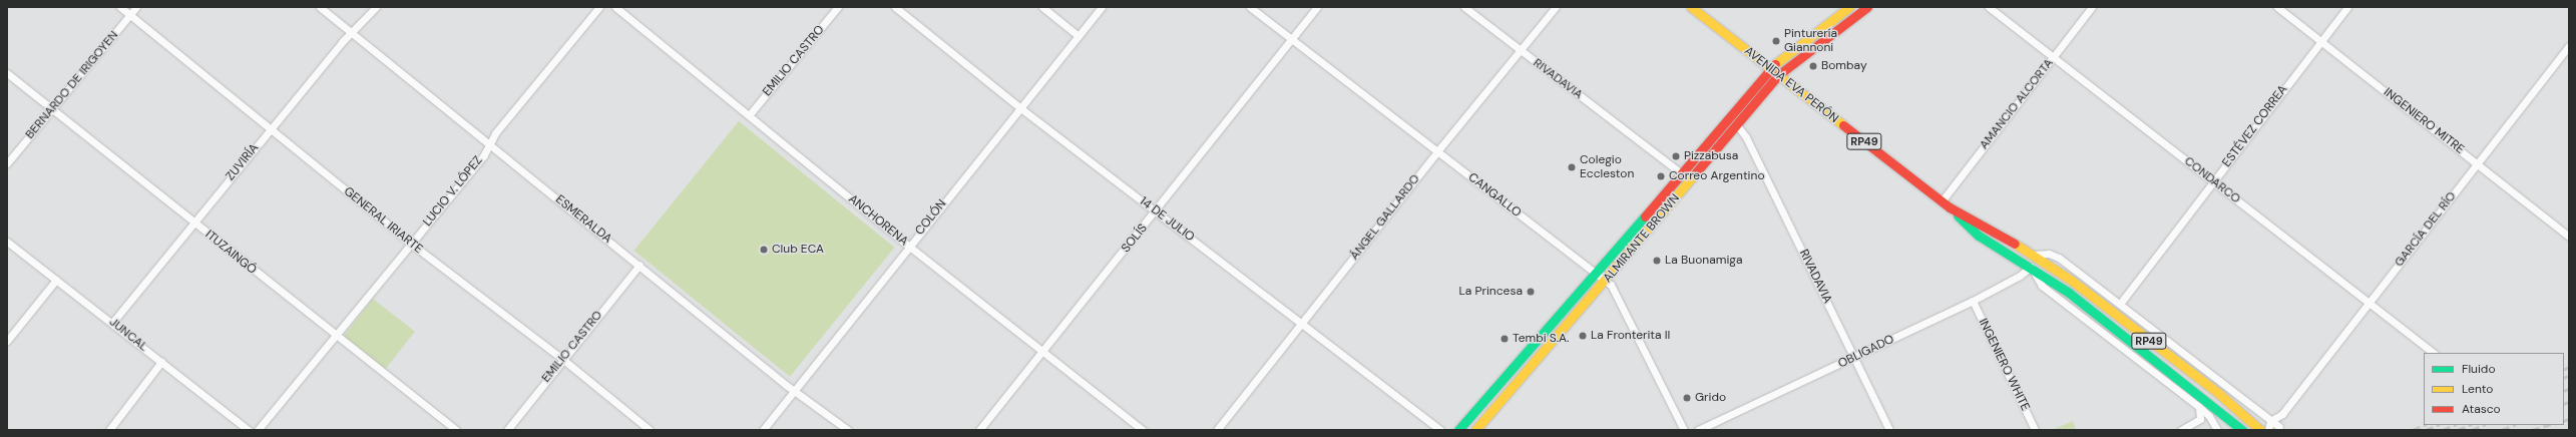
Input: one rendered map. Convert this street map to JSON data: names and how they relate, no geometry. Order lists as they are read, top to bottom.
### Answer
{
  "streets": {
    "main road": ["AVENIDA EVA PERÓN", "RP49", "ALMIRANTE BROWN"],
    "street": [
      "EMILIO CASTRO",
      "RIVADAVIA",
      "BERNARDO DE IRIGOYEN",
      "AMANCIO ALCORTA",
      "INGENIERO MITRE",
      "ESTÉVEZ CORREA",
      "ZUVIRÍA",
      "CONDARCO",
      "LUCIO V. LÓPEZ",
      "CANGALLO",
      "COLÓN",
      "ÁNGEL GALLARDO",
      "ESMERALDA",
      "14 DE JULIO",
      "GENERAL IRIARTE",
      "ANCHORENA",
      "GARCÍA DEL RÍO",
      "SOLÍS",
      "ITUZAINGÓ",
      "JUNCAL",
      "OBLIGADO",
      "INGENIERO WHITE"
    ]
  },
  "crossings": [
    ["EMILIO CASTRO", "ESMERALDA"],
    ["EMILIO CASTRO", "GENERAL IRIARTE"],
    ["EMILIO CASTRO", "ANCHORENA"],
    ["RIVADAVIA", "ÁNGEL GALLARDO"],
    ["RIVADAVIA", "ALMIRANTE BROWN"],
    ["RIVADAVIA", "OBLIGADO"],
    ["BERNARDO DE IRIGOYEN", "GENERAL IRIARTE"],
    ["BERNARDO DE IRIGOYEN", "ITUZAINGÓ"],
    ["AVENIDA EVA PERÓN", "AMANCIO ALCORTA"],
    ["AVENIDA EVA PERÓN", "RP49"],
    ["AVENIDA EVA PERÓN", "ALMIRANTE BROWN"],
    ["AMANCIO ALCORTA", "CONDARCO"],
    ["INGENIERO MITRE", "ESTÉVEZ CORREA"],
    ["INGENIERO MITRE", "GARCÍA DEL RÍO"],
    ["ESTÉVEZ CORREA", "CONDARCO"],
    ["RP49", "GARCÍA DEL RÍO"],
    ["RP49", "OBLIGADO"],
    ["ZUVIRÍA", "ESMERALDA"],
    ["ZUVIRÍA", "GENERAL IRIARTE"],
    ["ZUVIRÍA", "ITUZAINGÓ"],
    ["ZUVIRÍA", "JUNCAL"],
    ["CONDARCO", "GARCÍA DEL RÍO"],
    ["LUCIO V. LÓPEZ", "ESMERALDA"],
    ["LUCIO V. LÓPEZ", "GENERAL IRIARTE"],
    ["LUCIO V. LÓPEZ", "ITUZAINGÓ"],
    ["CANGALLO", "ÁNGEL GALLARDO"],
    ["CANGALLO", "SOLÍS"],
    ["CANGALLO", "ALMIRANTE BROWN"],
    ["COLÓN", "ESMERALDA"],
    ["COLÓN", "14 DE JULIO"],
    ["COLÓN", "ANCHORENA"],
    ["ÁNGEL GALLARDO", "14 DE JULIO"],
    ["14 DE JULIO", "SOLÍS"],
    ["ANCHORENA", "SOLÍS"],
    ["OBLIGADO", "INGENIERO WHITE"]
  ],
  "places": [
    "Pinturería Giannoni",
    "Bombay",
    "Pizzabusa",
    "Colegio Eccleston",
    "Correo Argentino",
    "Club ECA",
    "La Buonamiga",
    "La Princesa",
    "La Fronterita II",
    "Tembi S.A.",
    "Grido"
  ],
  "legend": ["Fluido", "Lento", "Atasco"]
}
